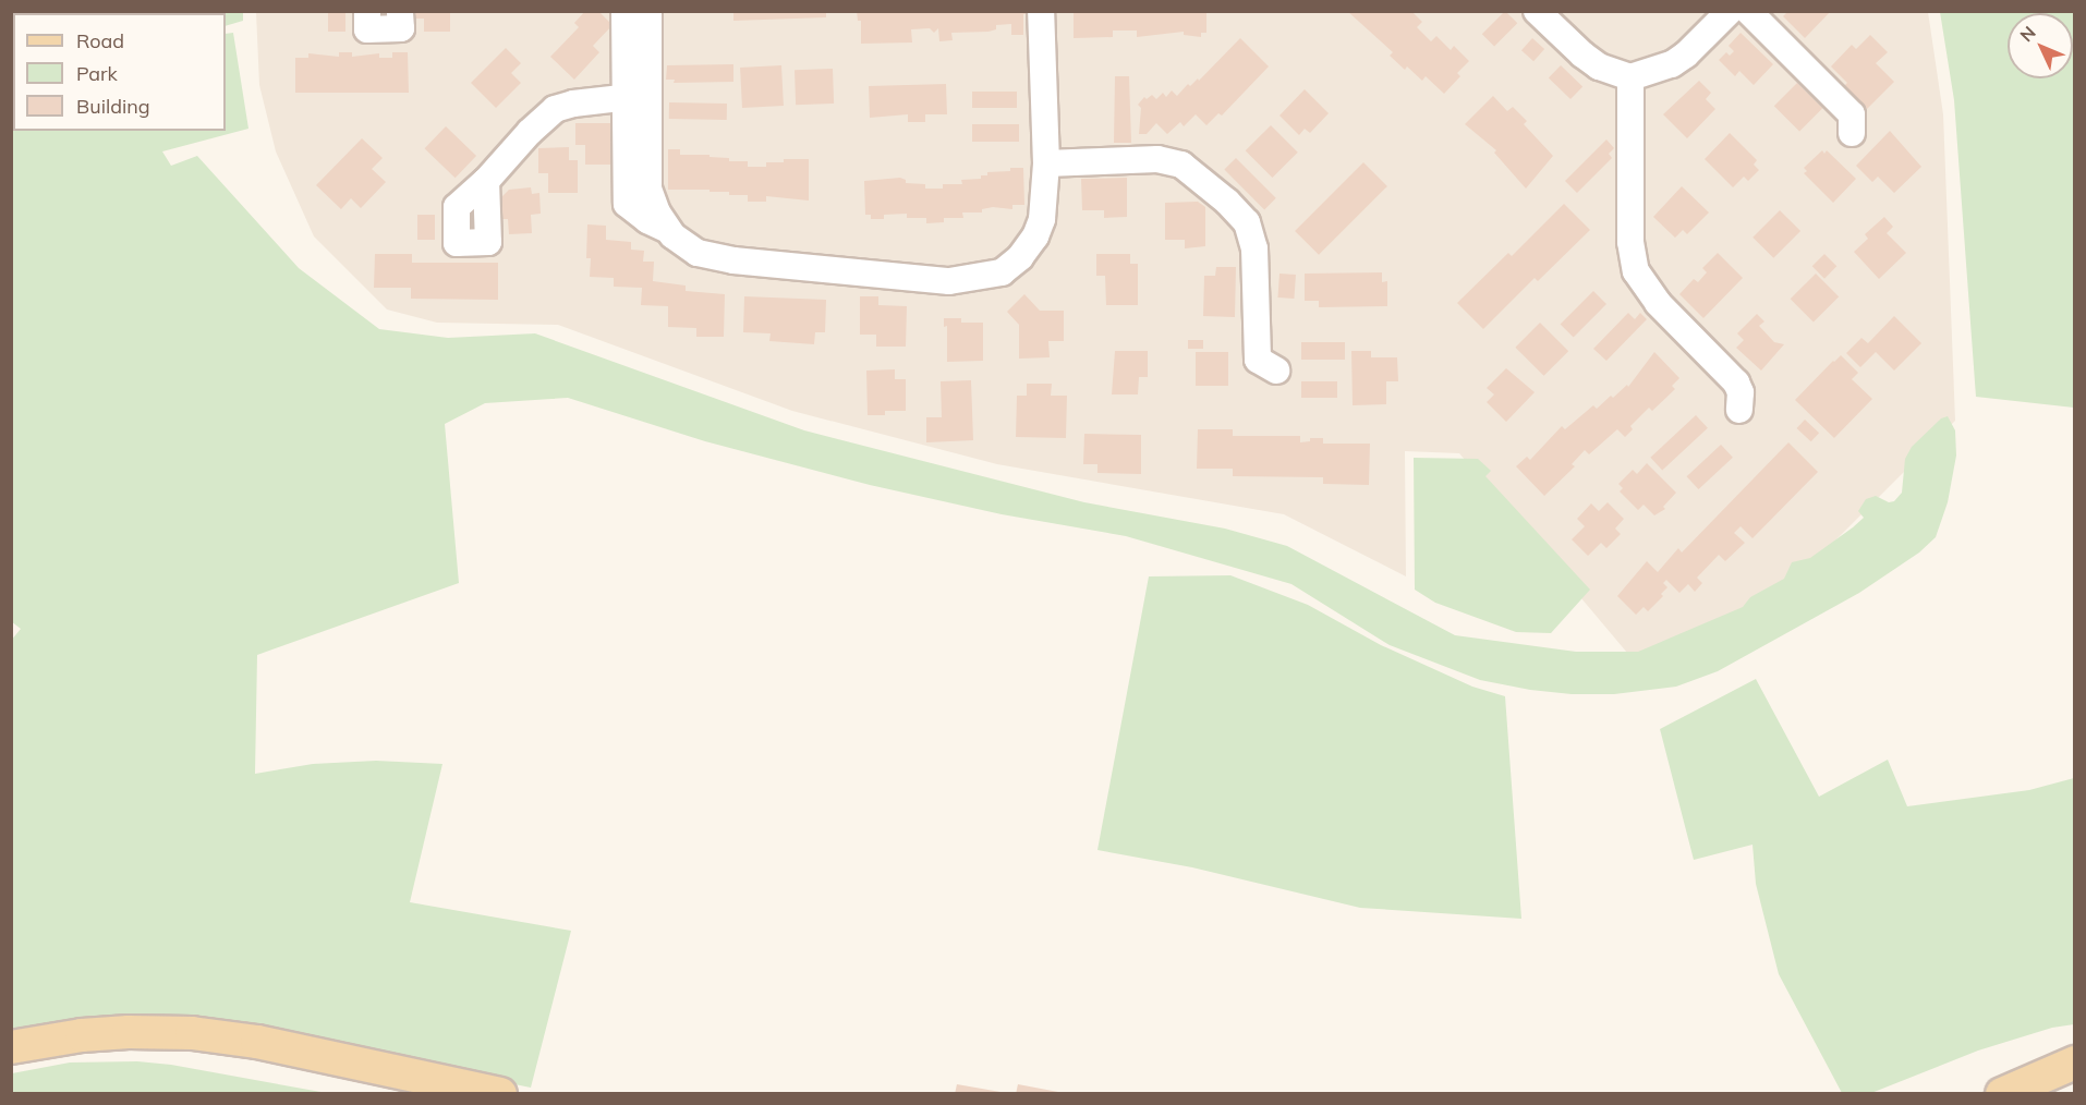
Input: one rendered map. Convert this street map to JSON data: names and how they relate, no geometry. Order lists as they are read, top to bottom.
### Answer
{
  "legend": ["Road", "Park", "Building"],
  "north": "top left"
}
